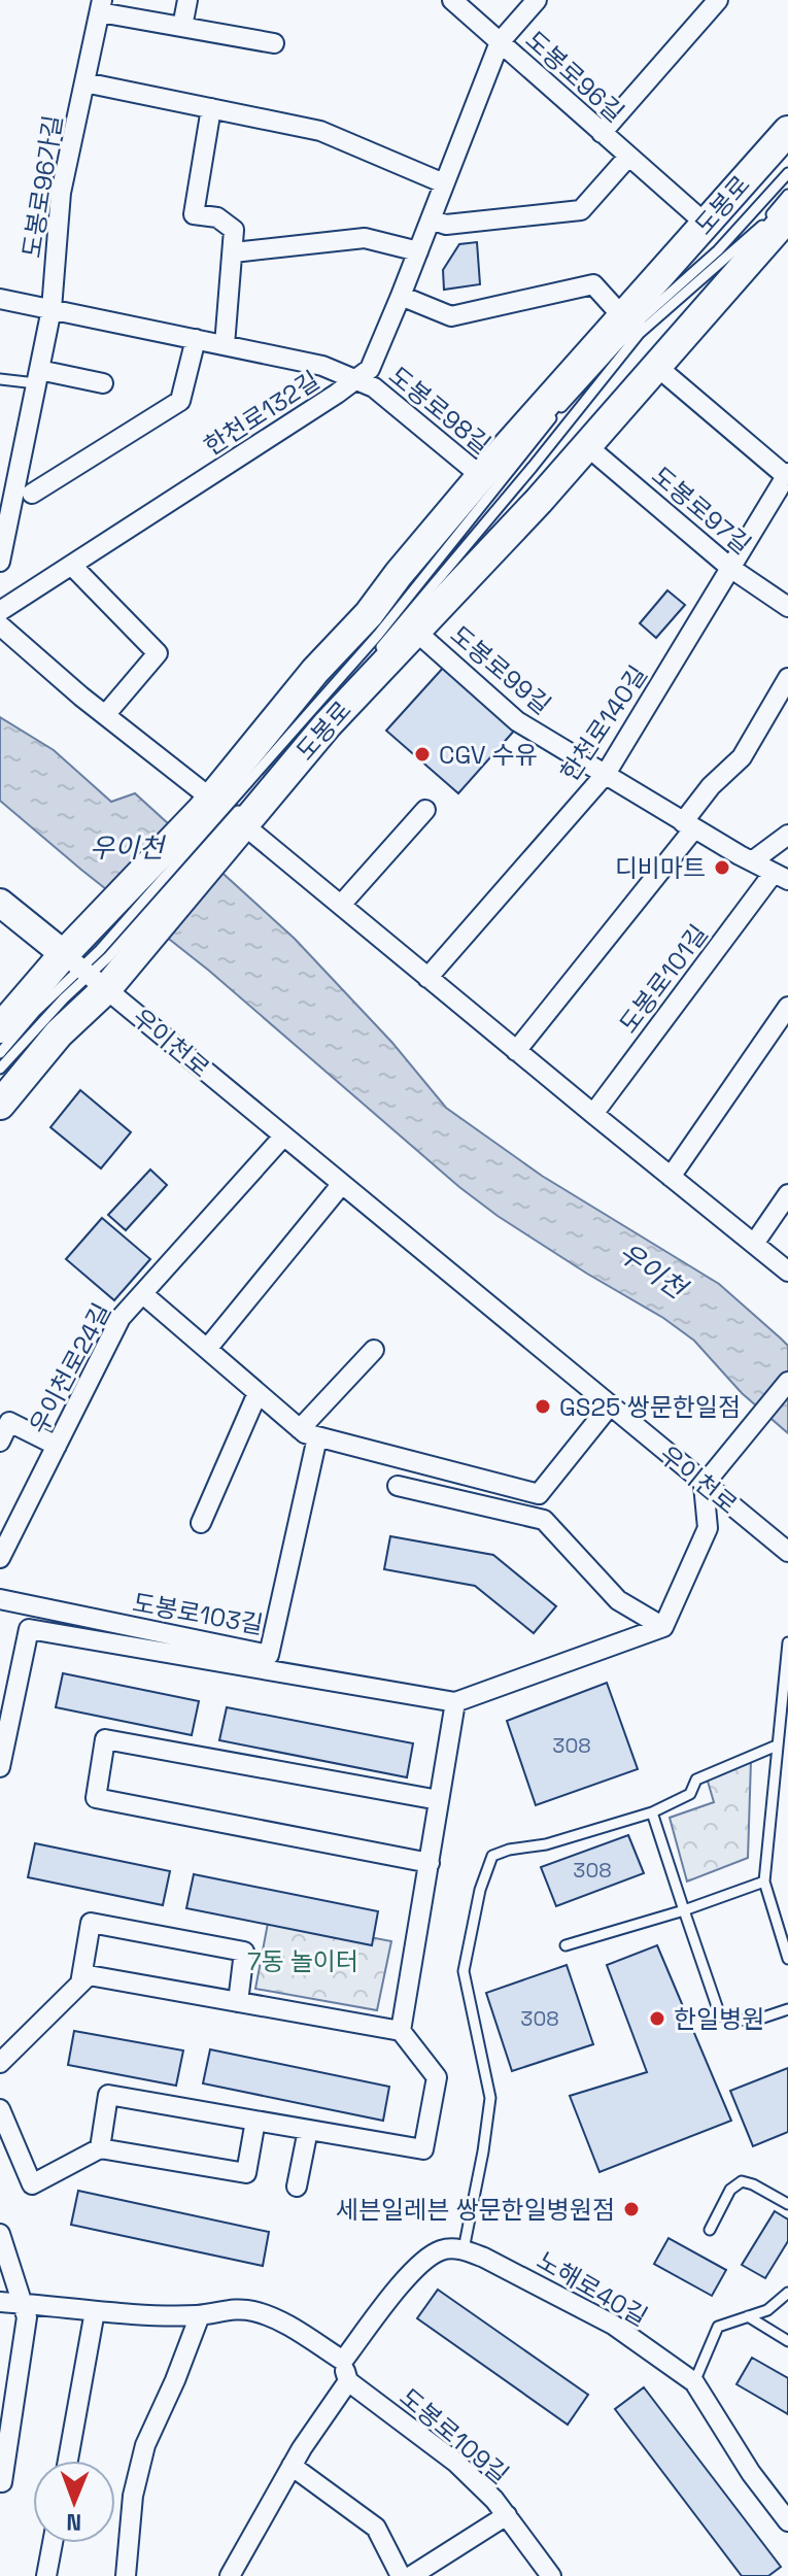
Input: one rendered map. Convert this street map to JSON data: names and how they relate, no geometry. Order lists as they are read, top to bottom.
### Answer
{
  "streets": {
    "main road": ["도봉로"],
    "street": [
      "도봉로96길",
      "도봉로96가길",
      "도봉로98길",
      "한천로132길",
      "도봉로97길",
      "도봉로99길",
      "한천로140길",
      "도봉로101길",
      "우이천로",
      "우이천로24길",
      "도봉로103길",
      "노해로40길",
      "도봉로109길"
    ]
  },
  "crossings": [
    ["도봉로96길", "도봉로"],
    ["도봉로96길", "한천로132길"],
    ["도봉로96가길", "도봉로98길"],
    ["도봉로", "도봉로98길"],
    ["도봉로", "도봉로97길"],
    ["도봉로", "도봉로99길"],
    ["도봉로", "우이천로"],
    ["도봉로98길", "한천로132길"],
    ["도봉로97길", "한천로140길"],
    ["도봉로99길", "한천로140길"],
    ["도봉로99길", "도봉로101길"],
    ["우이천로", "우이천로24길"],
    ["우이천로24길", "도봉로103길"]
  ],
  "water": ["우이천"],
  "parks": ["7동 놀이터"],
  "places": [
    "CGV 수유",
    "디비마트",
    "GS25 쌍문한일점",
    "한일병원",
    "세븐일레븐 쌍문한일병원점"
  ],
  "house_numbers": ["308", "308", "308"],
  "north": "bottom"
}
